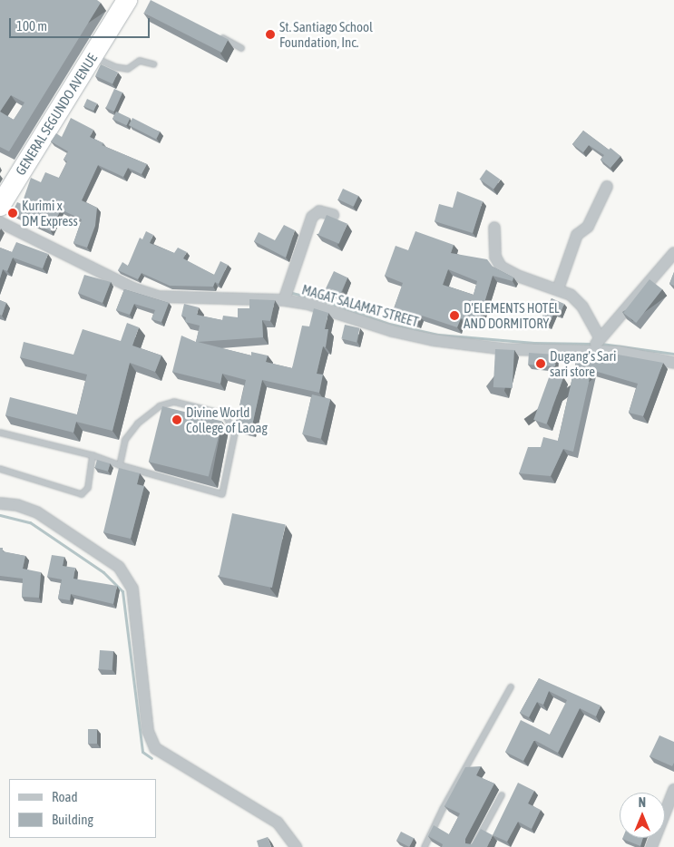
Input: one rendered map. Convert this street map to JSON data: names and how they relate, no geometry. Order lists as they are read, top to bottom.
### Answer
{
  "streets": {
    "highway": ["GENERAL SEGUNDO AVENUE"],
    "street": ["MAGAT SALAMAT STREET"]
  },
  "places": [
    "St. Santiago School Foundation, Inc.",
    "Kurimi x DM Express",
    "D'ELEMENTS HOTEL AND DORMITORY",
    "Dugang's Sari sari store",
    "Divine World College of Laoag"
  ],
  "legend": ["Road", "Building"],
  "scale_bar": "100 m",
  "north": "top"
}
